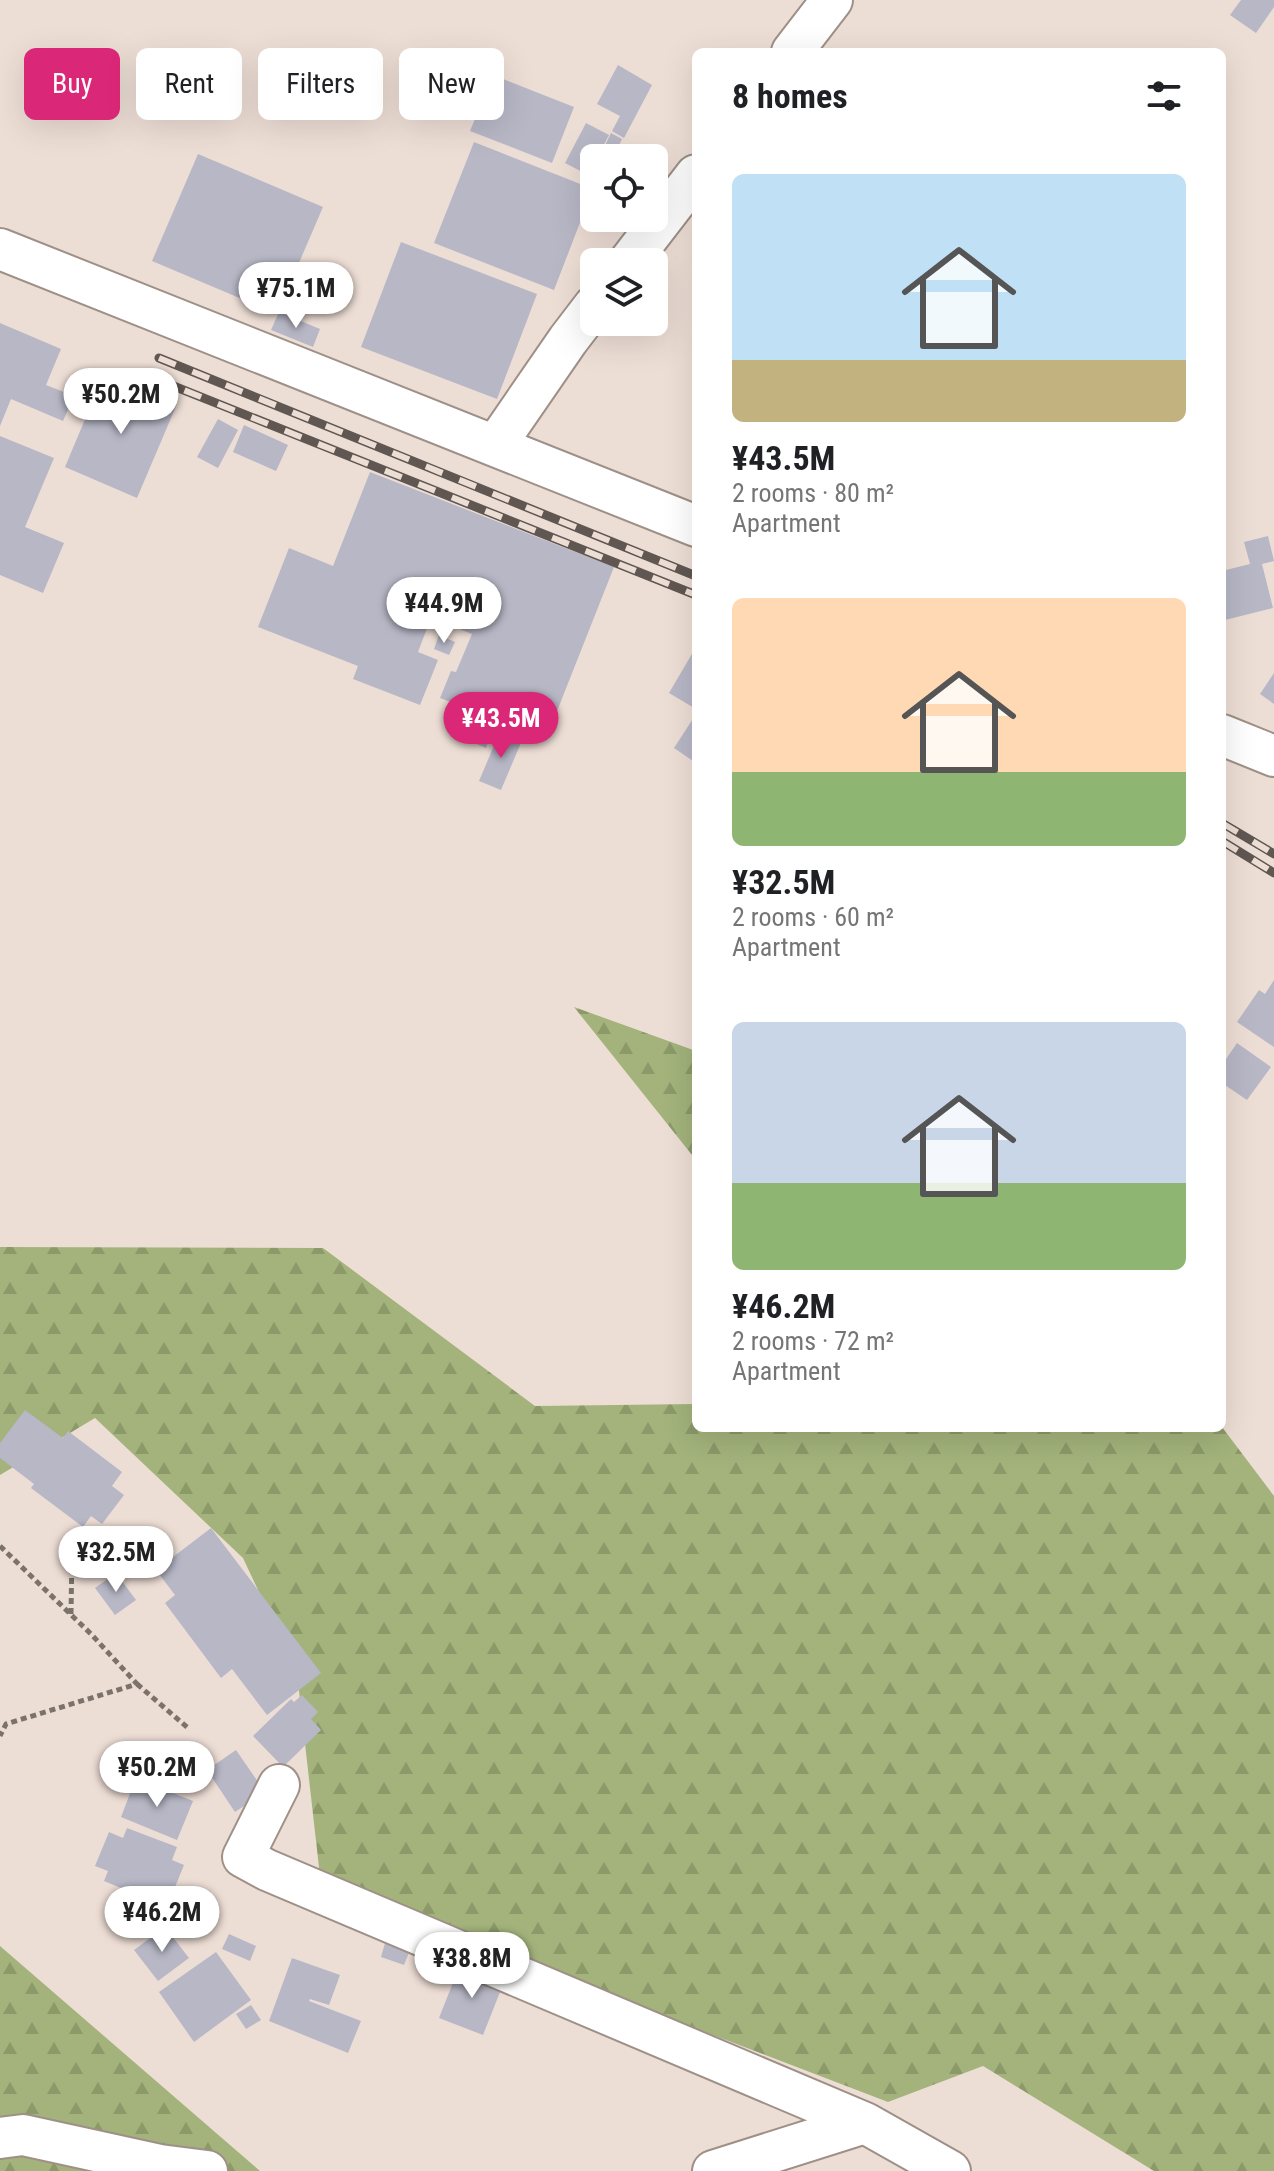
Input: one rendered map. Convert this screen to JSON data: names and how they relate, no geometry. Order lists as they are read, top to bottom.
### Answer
{
  "page": {
    "chip": [
      "Buy",
      "Rent",
      "Filters",
      "New"
    ],
    "heading": "8 homes",
    "list": [
      {
        "name": "¥43.5M",
        "note": "2 rooms · 80 m² · Apartment"
      },
      {
        "name": "¥32.5M",
        "note": "2 rooms · 60 m² · Apartment"
      },
      {
        "name": "¥46.2M",
        "note": "2 rooms · 72 m² · Apartment"
      }
    ],
    "price": [
      "¥75.1M",
      "¥50.2M",
      "¥44.9M",
      "¥43.5M",
      "¥32.5M",
      "¥50.2M",
      "¥46.2M",
      "¥38.8M"
    ]
  }
}
